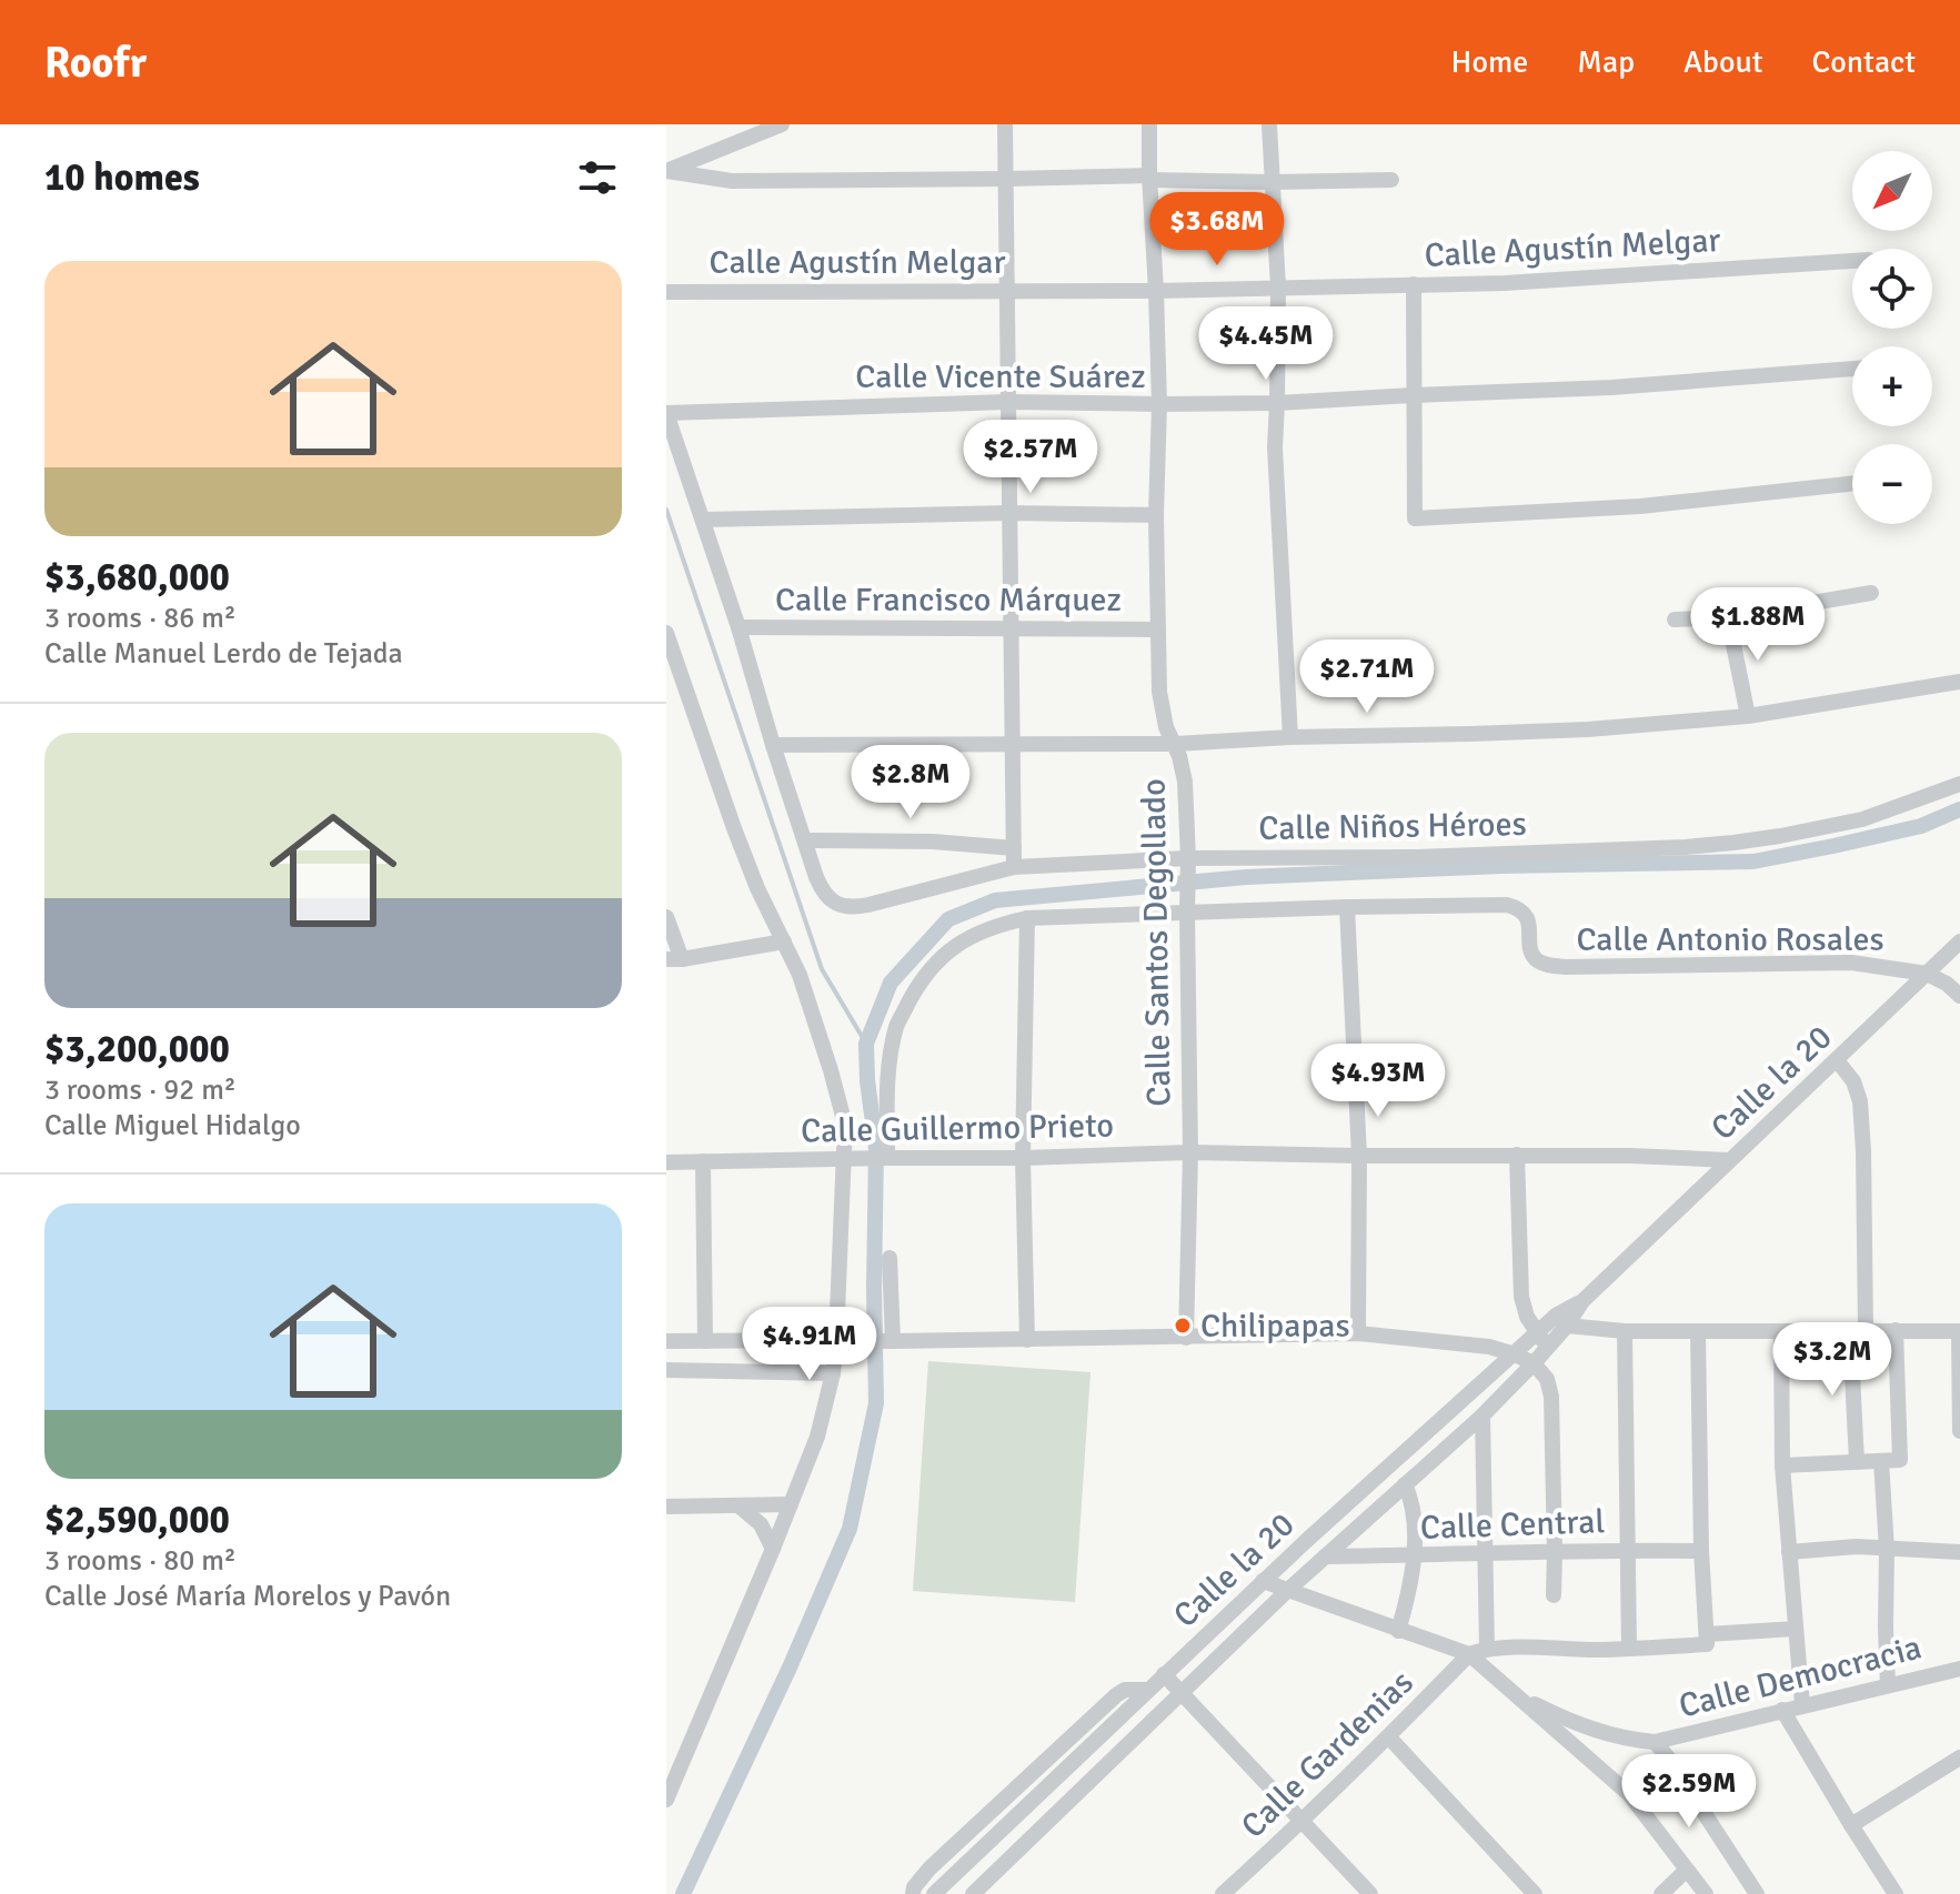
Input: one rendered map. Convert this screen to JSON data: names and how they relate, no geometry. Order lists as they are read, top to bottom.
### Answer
{
  "streets": {
    "street": [
      "Calle Agustín Melgar",
      "Calle Vicente Suárez",
      "Calle Francisco Márquez",
      "Calle Niños Héroes",
      "Calle Antonio Rosales",
      "Calle Santos Degollado",
      "Calle la 20",
      "Calle Guillermo Prieto",
      "Calle Central",
      "Calle Democracia",
      "Calle Gardenias"
    ]
  },
  "crossings": [
    ["Calle Agustín Melgar", "Calle Santos Degollado"],
    ["Calle Vicente Suárez", "Calle Santos Degollado"],
    ["Calle Francisco Márquez", "Calle Santos Degollado"],
    ["Calle Niños Héroes", "Calle Santos Degollado"],
    ["Calle Antonio Rosales", "Calle la 20"],
    ["Calle Santos Degollado", "Calle Guillermo Prieto"],
    ["Calle la 20", "Calle Guillermo Prieto"],
    ["Calle la 20", "Calle Central"],
    ["Calle Democracia", "Calle Gardenias"]
  ],
  "places": ["Chilipapas"],
  "north": "bottom left",
  "page": {
    "header": "Roofr",
    "nav": [
      "Home",
      "Map",
      "About",
      "Contact"
    ],
    "heading": "10 homes",
    "map_buttons": ["+", "−"],
    "price": [
      "$3.68M",
      "$4.45M",
      "$2.57M",
      "$1.88M",
      "$2.71M",
      "$2.8M",
      "$4.93M",
      "$4.91M",
      "$3.2M",
      "$2.59M"
    ],
    "list": [
      {
        "name": "$3,680,000",
        "note": "3 rooms · 86 m² · Calle Manuel Lerdo de Tejada"
      },
      {
        "name": "$3,200,000",
        "note": "3 rooms · 92 m² · Calle Miguel Hidalgo"
      },
      {
        "name": "$2,590,000",
        "note": "3 rooms · 80 m² · Calle José María Morelos y Pavón"
      }
    ]
  }
}
